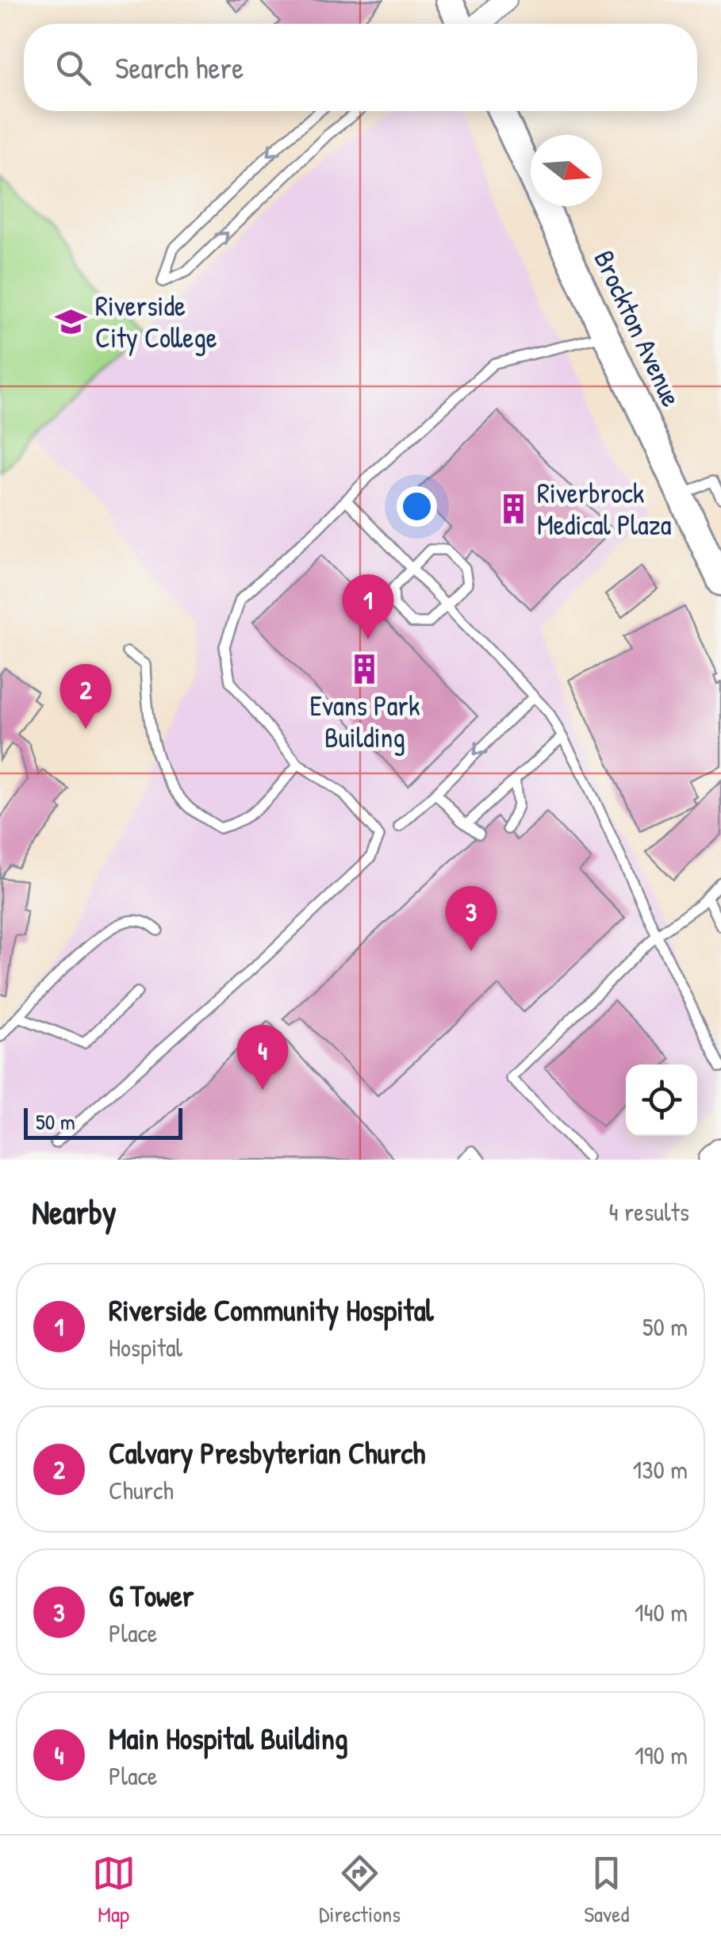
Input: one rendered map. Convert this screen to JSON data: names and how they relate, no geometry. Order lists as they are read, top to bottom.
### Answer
{
  "streets": {
    "main road": ["Brockton Avenue"]
  },
  "places": {
    "school or university": ["Riverside City College"],
    "building": ["Riverbrock Medical Plaza", "Evans Park Building"]
  },
  "scale_bar": "50 m",
  "north": "right",
  "page": {
    "search": "Search here",
    "pins": [
      "1",
      "2",
      "3",
      "4"
    ],
    "scale": "50 m",
    "heading": ["Nearby", "4 results"],
    "list": [
      {
        "mark": "1",
        "name": "Riverside Community Hospital",
        "note": "Hospital",
        "value": "50 m"
      },
      {
        "mark": "2",
        "name": "Calvary Presbyterian Church",
        "note": "Church",
        "value": "130 m"
      },
      {
        "mark": "3",
        "name": "G Tower",
        "note": "Place",
        "value": "140 m"
      },
      {
        "mark": "4",
        "name": "Main Hospital Building",
        "note": "Place",
        "value": "190 m"
      }
    ],
    "nav": ["Map", "Directions", "Saved"]
  }
}
